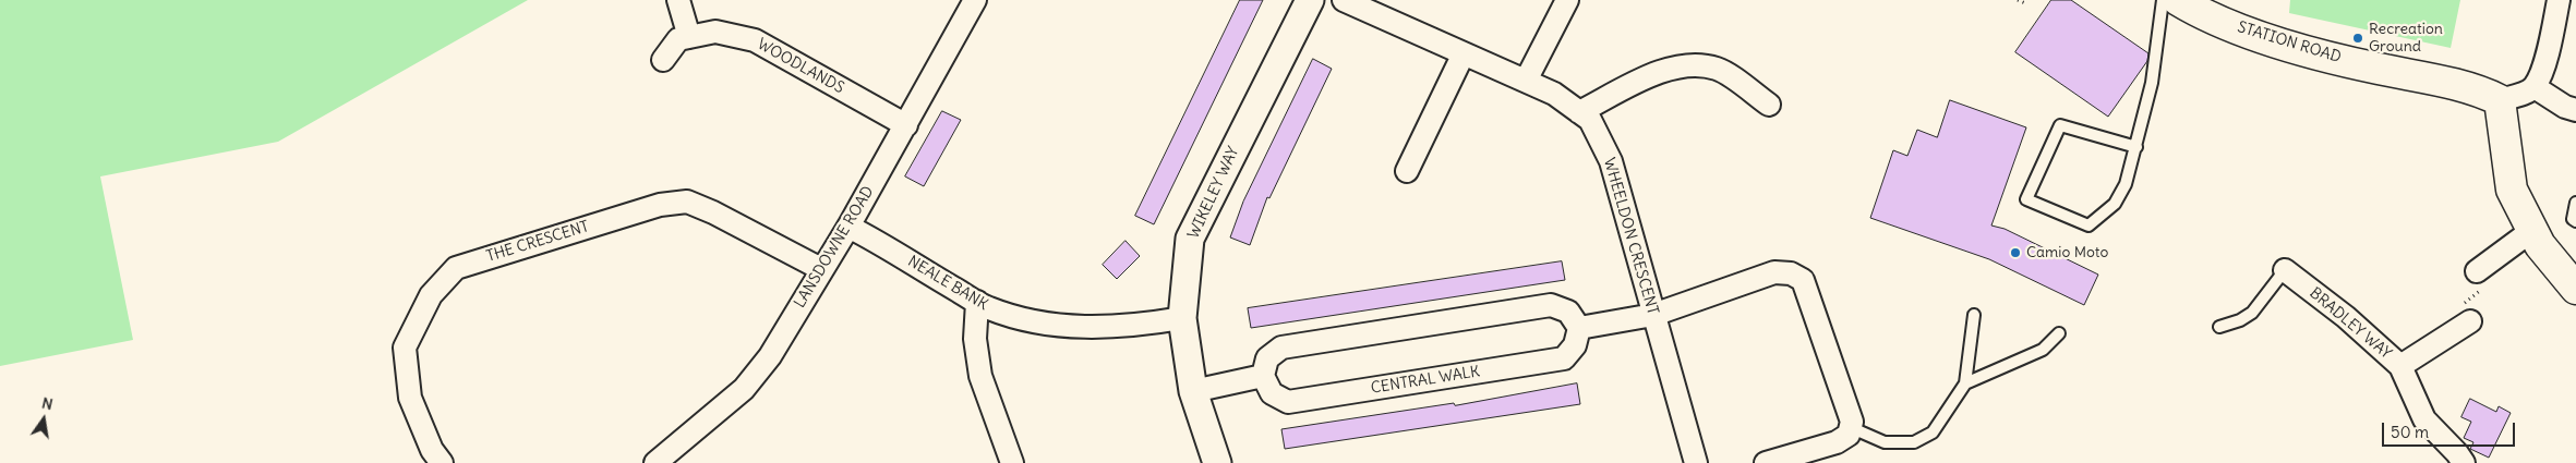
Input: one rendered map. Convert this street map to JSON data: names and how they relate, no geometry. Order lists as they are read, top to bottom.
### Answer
{
  "streets": {
    "main road": ["STATION ROAD"],
    "street": [
      "WOODLANDS",
      "WIKELEY WAY",
      "WHEELDON CRESCENT",
      "THE CRESCENT",
      "LANSDOWNE ROAD",
      "NEALE BANK",
      "BRADLEY WAY",
      "CENTRAL WALK"
    ]
  },
  "crossings": [
    ["WOODLANDS", "LANSDOWNE ROAD"],
    ["WIKELEY WAY", "NEALE BANK"],
    ["THE CRESCENT", "LANSDOWNE ROAD"],
    ["LANSDOWNE ROAD", "NEALE BANK"]
  ],
  "places": ["Recreation Ground", "Camio Moto"],
  "scale_bar": "50 m",
  "north": "top"
}
